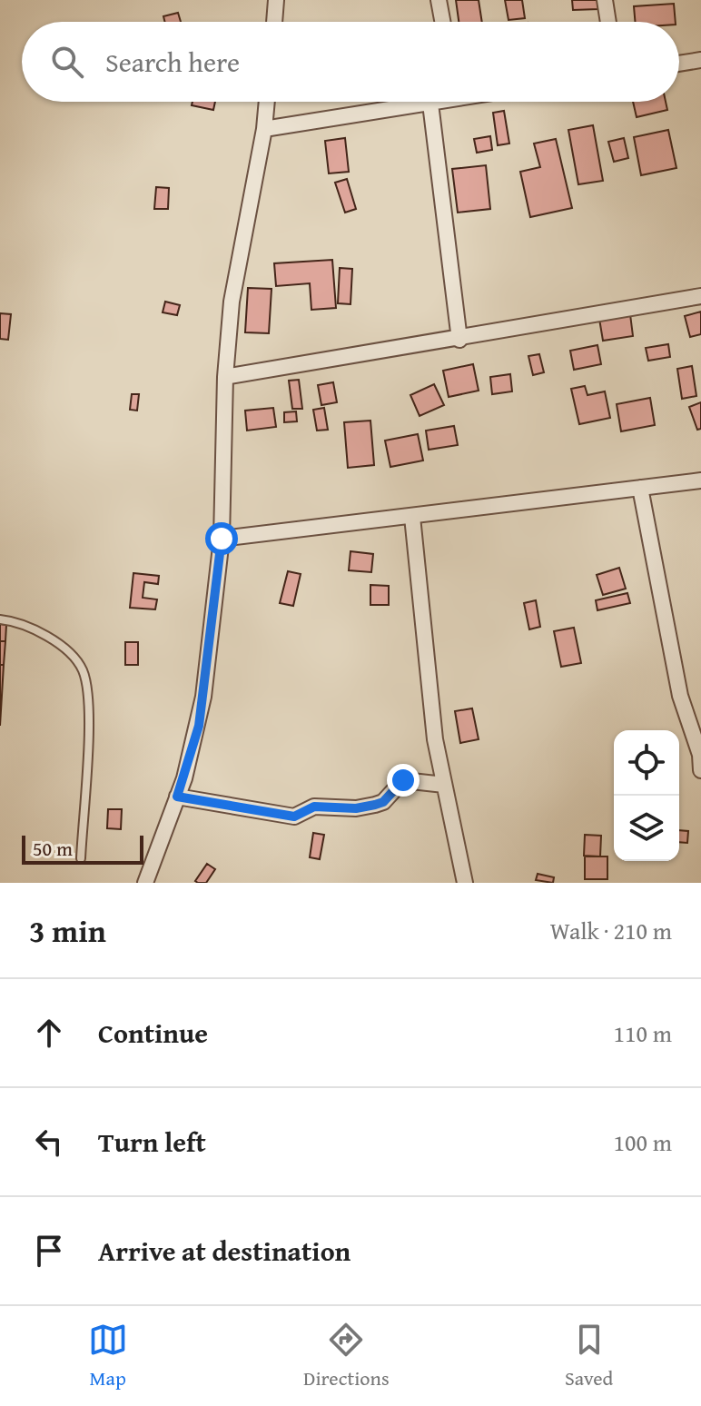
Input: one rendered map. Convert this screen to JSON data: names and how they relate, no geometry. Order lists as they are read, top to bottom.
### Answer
{
  "scale_bar": "50 m",
  "page": {
    "search": "Search here",
    "scale": "50 m",
    "heading": ["3 min", "Walk · 210 m"],
    "list": [
      ["Continue", "110 m"],
      ["Turn left", "100 m"],
      "Arrive at destination"
    ],
    "nav": ["Map", "Directions", "Saved"]
  }
}
